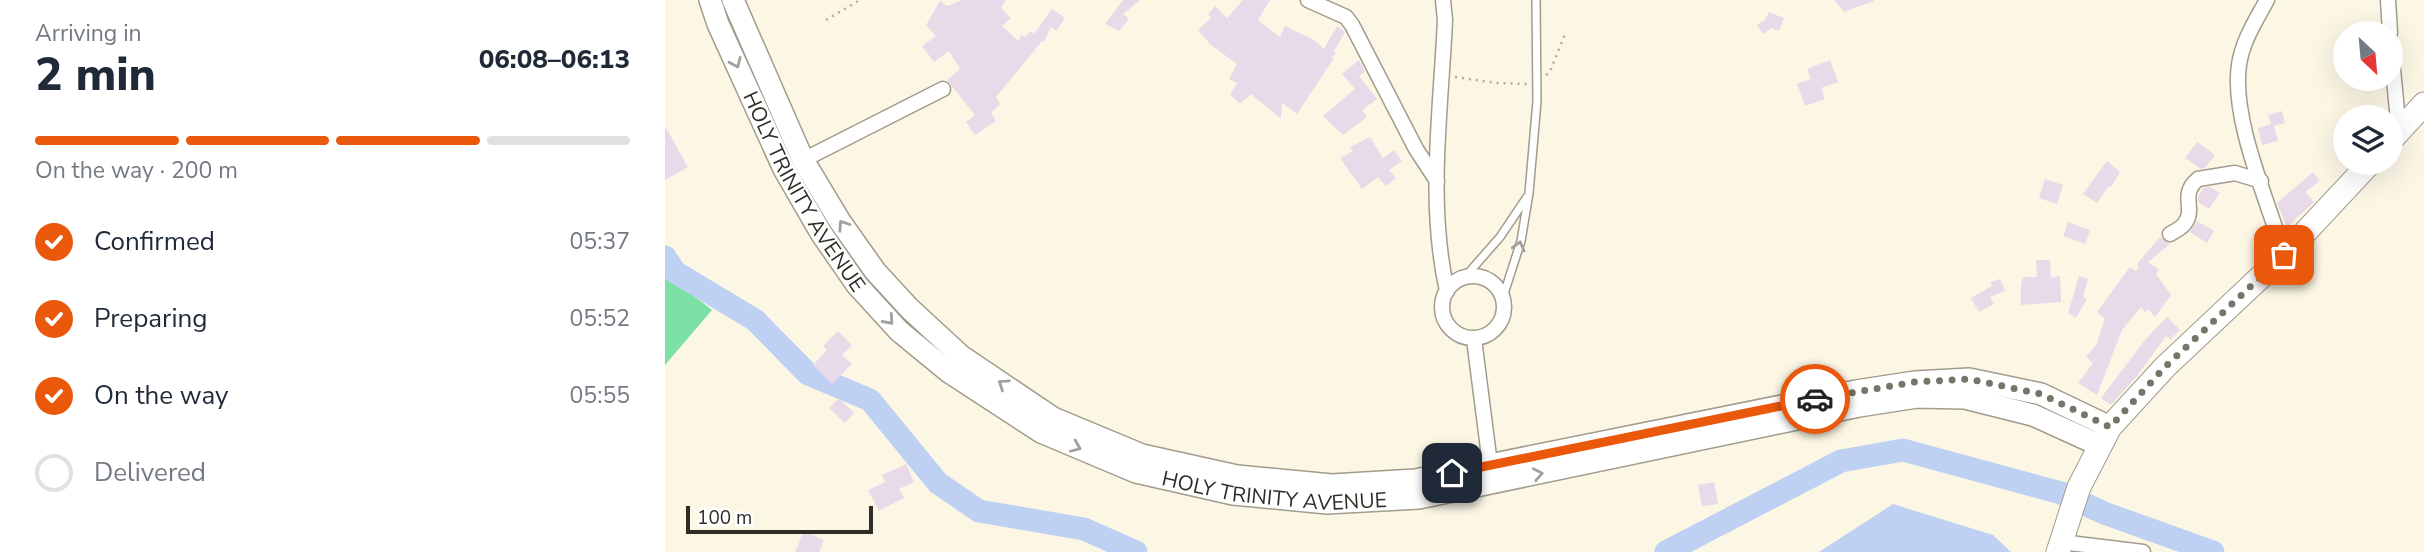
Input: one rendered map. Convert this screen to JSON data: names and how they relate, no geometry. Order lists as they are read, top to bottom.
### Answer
{
  "streets": {
    "main road": ["HOLY TRINITY AVENUE"]
  },
  "scale_bar": "100 m",
  "north": "bottom right",
  "page": {
    "heading": ["2 min", "Arriving in", "06:08–06:13"],
    "bar": "On the way · 200 m",
    "list": [
      ["Confirmed", "05:37"],
      ["Preparing", "05:52"],
      ["On the way", "05:55"],
      "Delivered"
    ],
    "scale": "100 m"
  }
}
